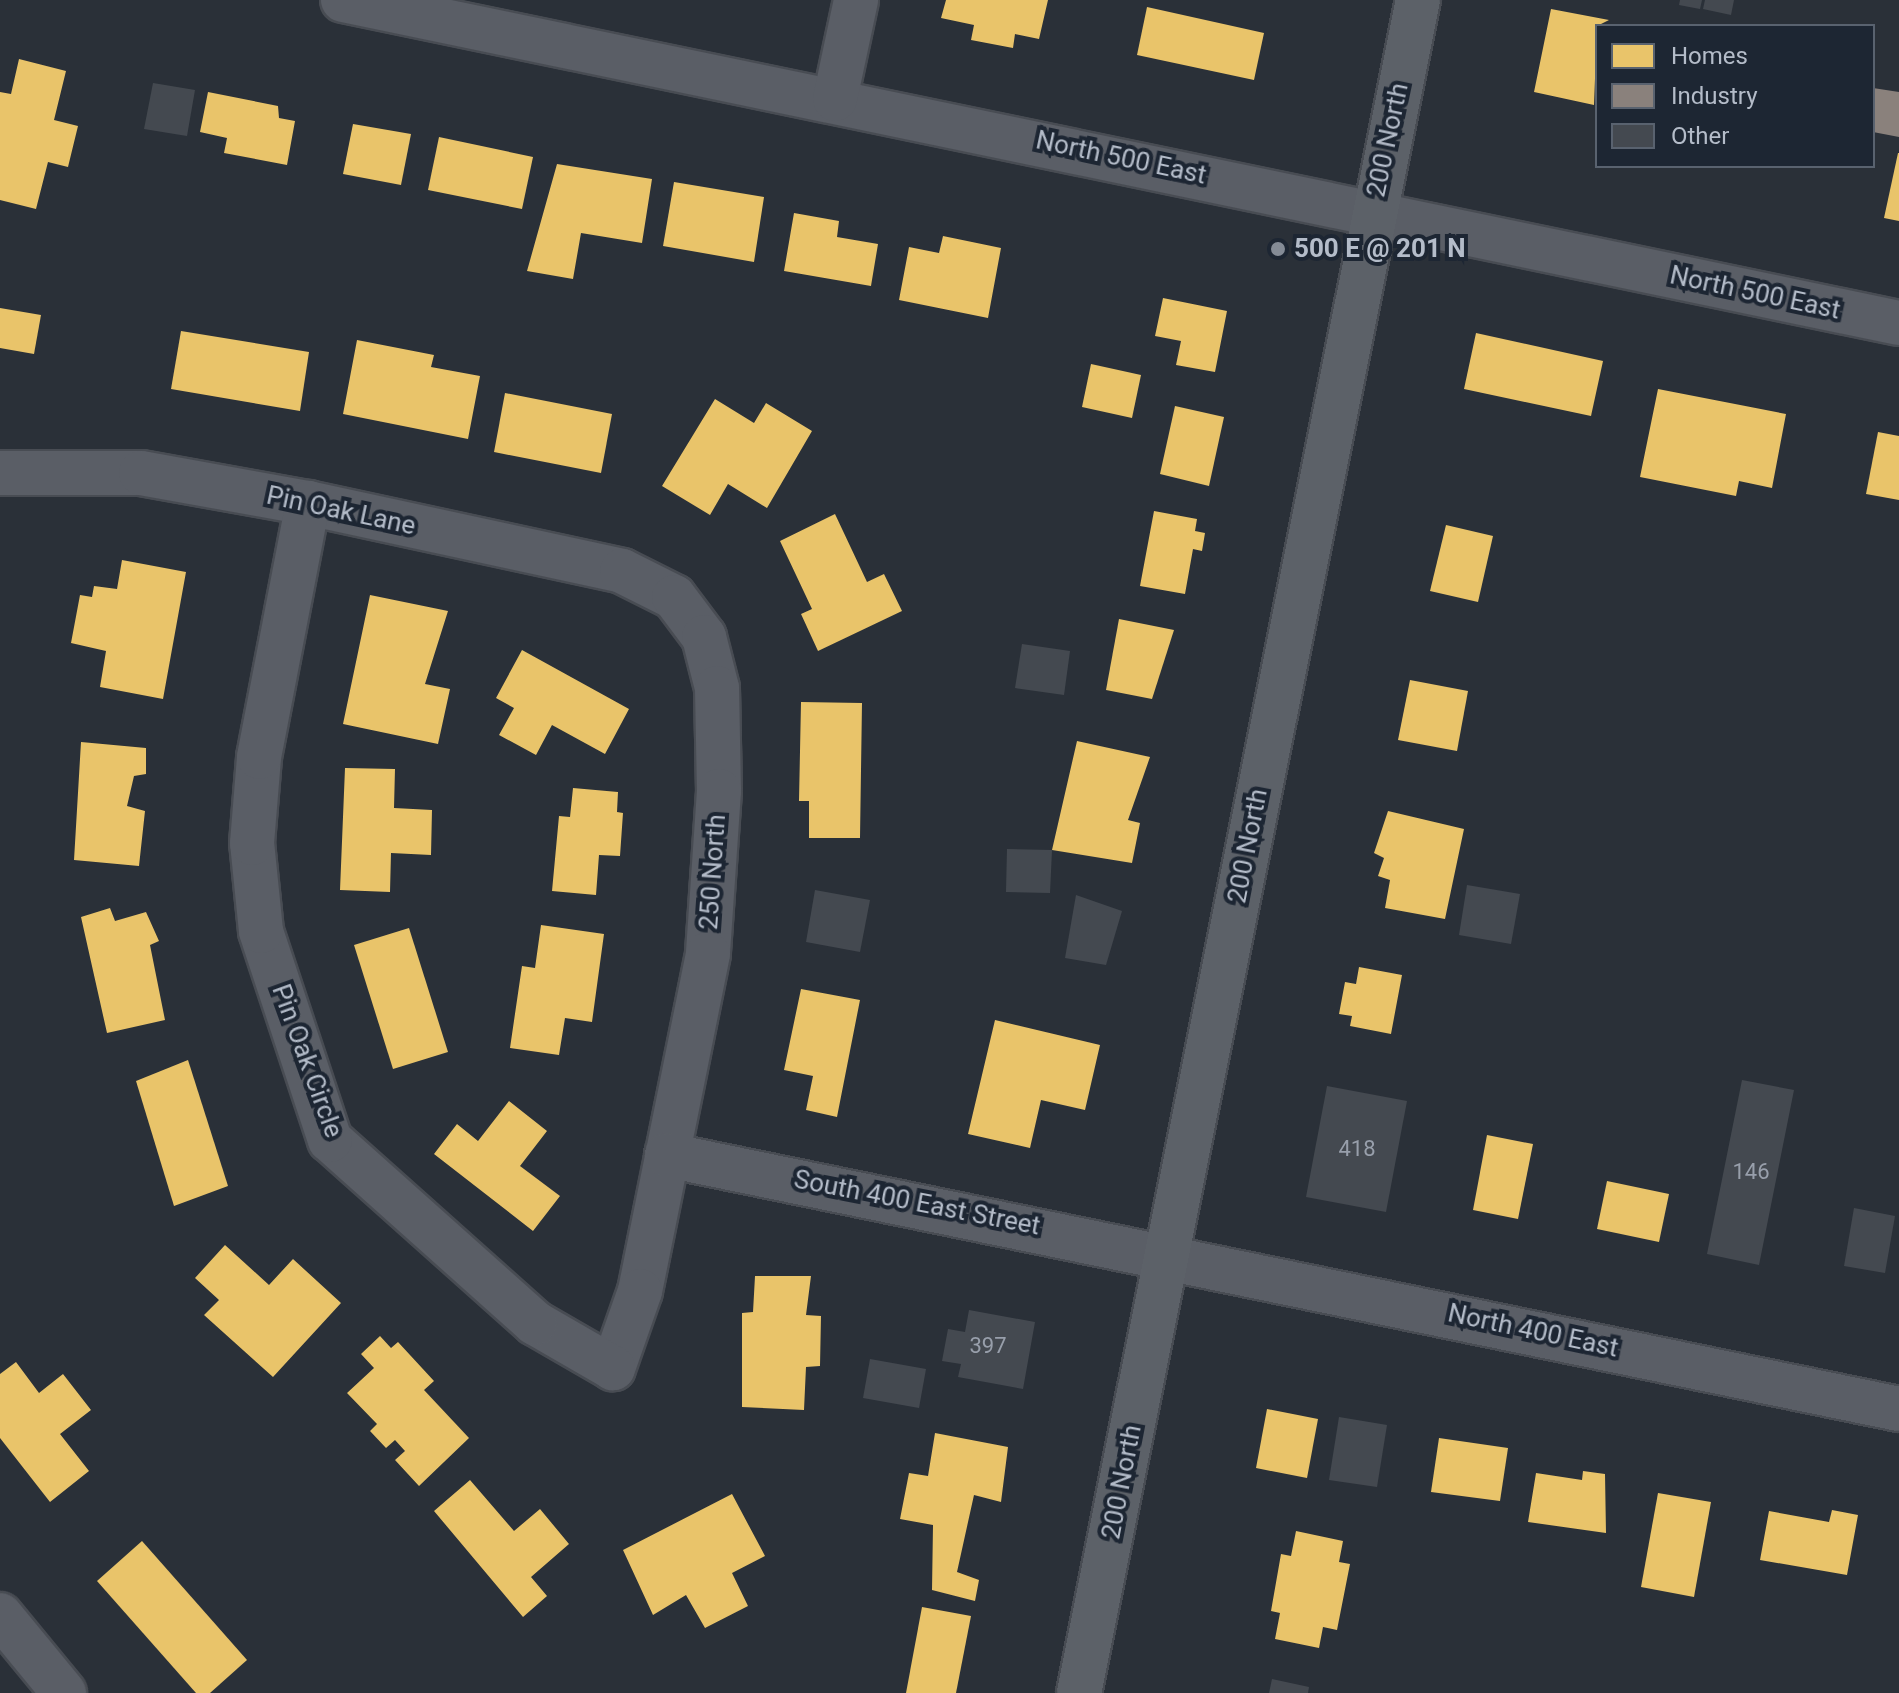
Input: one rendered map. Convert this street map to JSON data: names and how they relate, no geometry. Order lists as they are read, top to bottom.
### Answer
{
  "streets": {
    "main road": ["200 North"],
    "street": [
      "North 500 East",
      "Pin Oak Lane",
      "250 North",
      "Pin Oak Circle",
      "South 400 East Street",
      "North 400 East"
    ]
  },
  "crossings": [
    ["200 North", "North 500 East"],
    ["200 North", "South 400 East Street"],
    ["200 North", "North 400 East"],
    ["Pin Oak Lane", "250 North"],
    ["Pin Oak Lane", "Pin Oak Circle"],
    ["250 North", "Pin Oak Circle"],
    ["250 North", "South 400 East Street"],
    ["Pin Oak Circle", "South 400 East Street"],
    ["South 400 East Street", "North 400 East"]
  ],
  "places": ["500 E @ 201 N"],
  "house_numbers": ["418", "146", "397"],
  "legend": ["Homes", "Industry", "Other"]
}
